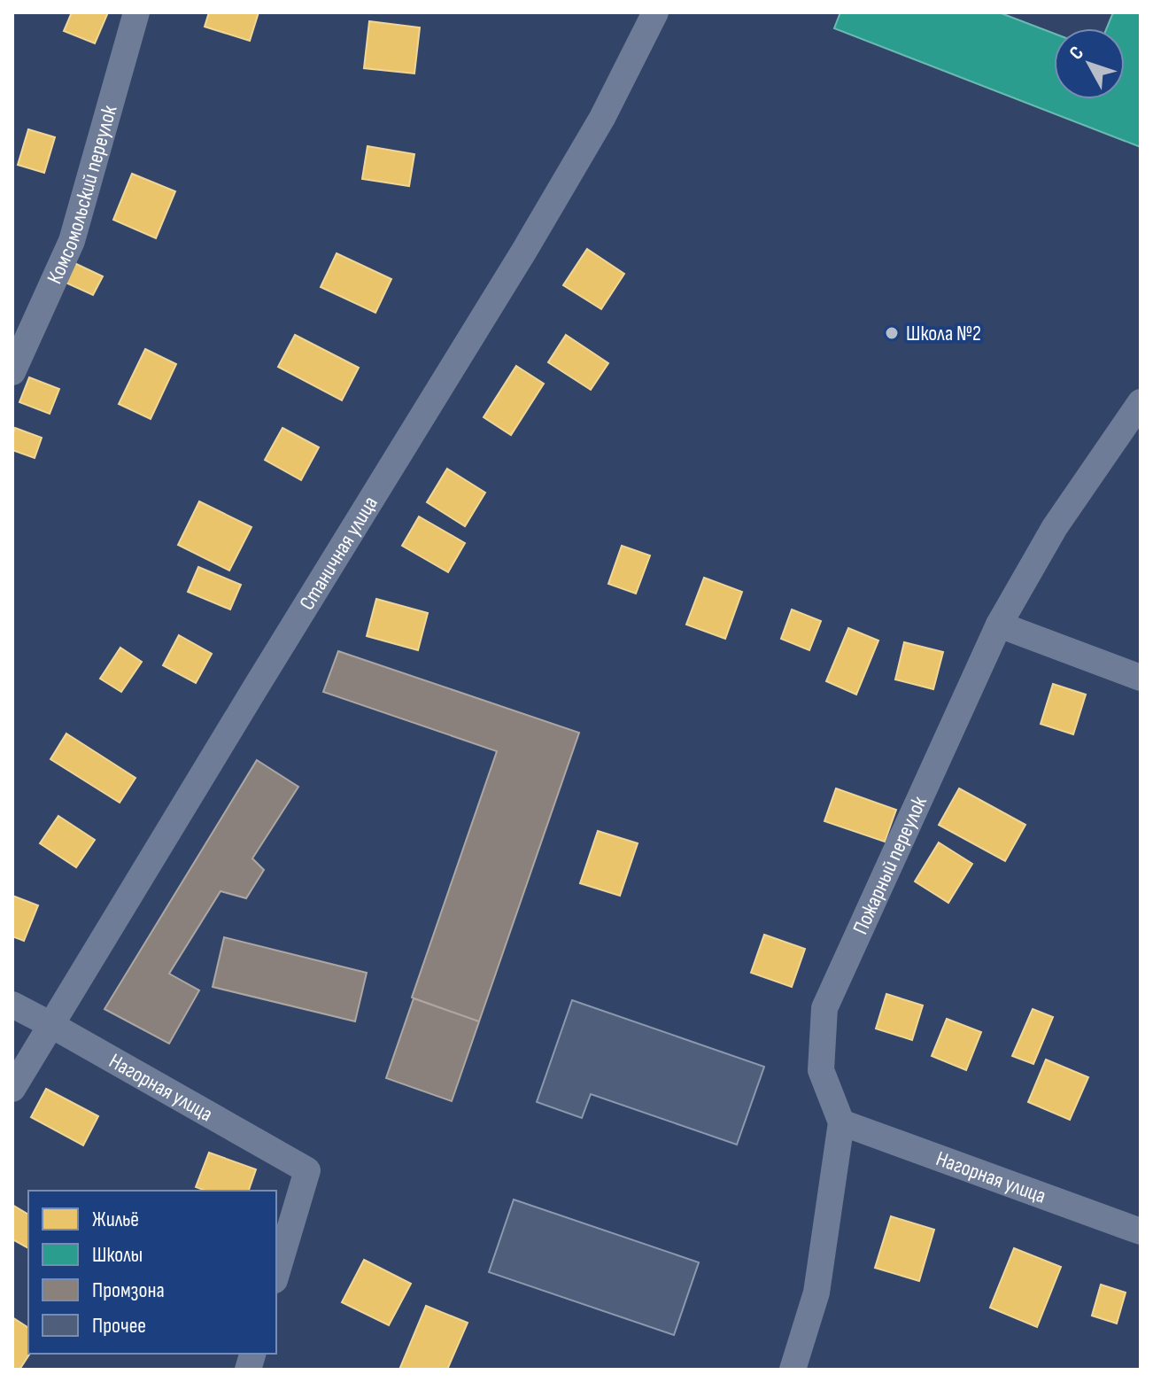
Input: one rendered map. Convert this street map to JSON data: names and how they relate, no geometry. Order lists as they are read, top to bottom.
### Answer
{
  "streets": {
    "street": [
      "Комсомольский переулок",
      "Станичная улица",
      "Пожарный переулок",
      "Нагорная улица"
    ]
  },
  "crossings": [
    ["Станичная улица", "Нагорная улица"],
    ["Пожарный переулок", "Нагорная улица"]
  ],
  "places": ["Школа №2"],
  "legend": [
    "Жильё",
    "Школы",
    "Промзона",
    "Прочее"
  ],
  "north": "top left"
}
